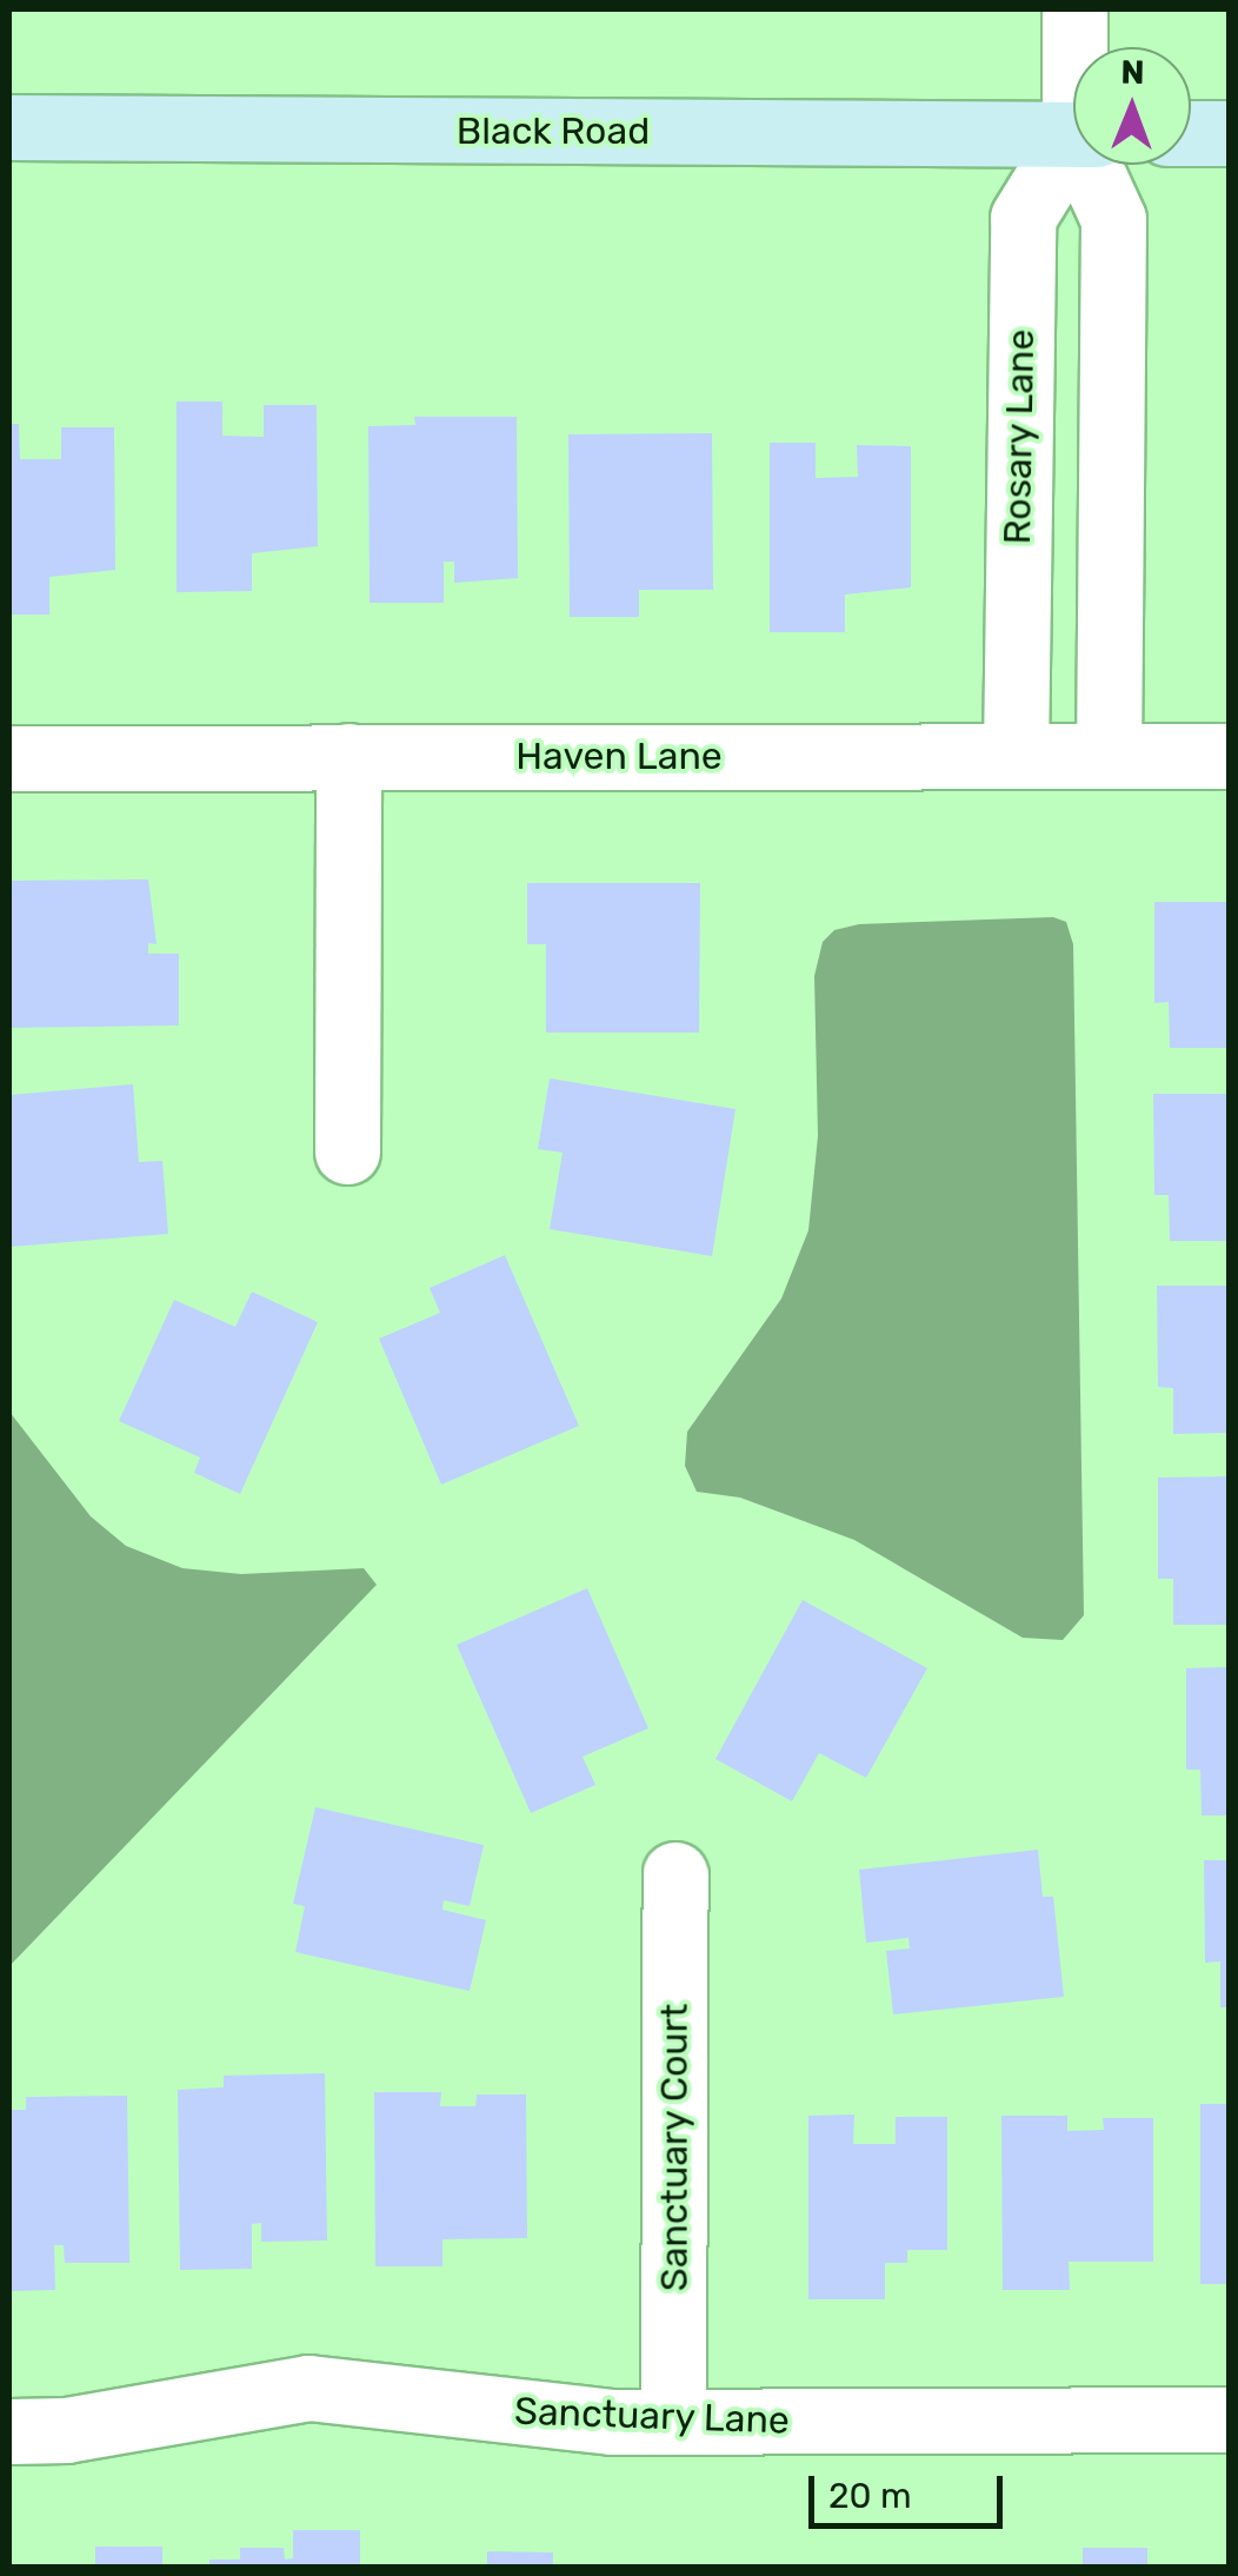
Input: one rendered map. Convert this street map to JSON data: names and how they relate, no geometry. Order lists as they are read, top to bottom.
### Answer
{
  "streets": {
    "main road": ["Black Road"],
    "street": [
      "Rosary Lane",
      "Haven Lane",
      "Sanctuary Court",
      "Sanctuary Lane"
    ]
  },
  "crossings": [
    ["Rosary Lane", "Haven Lane"],
    ["Sanctuary Court", "Sanctuary Lane"]
  ],
  "scale_bar": "20 m",
  "north": "top"
}
